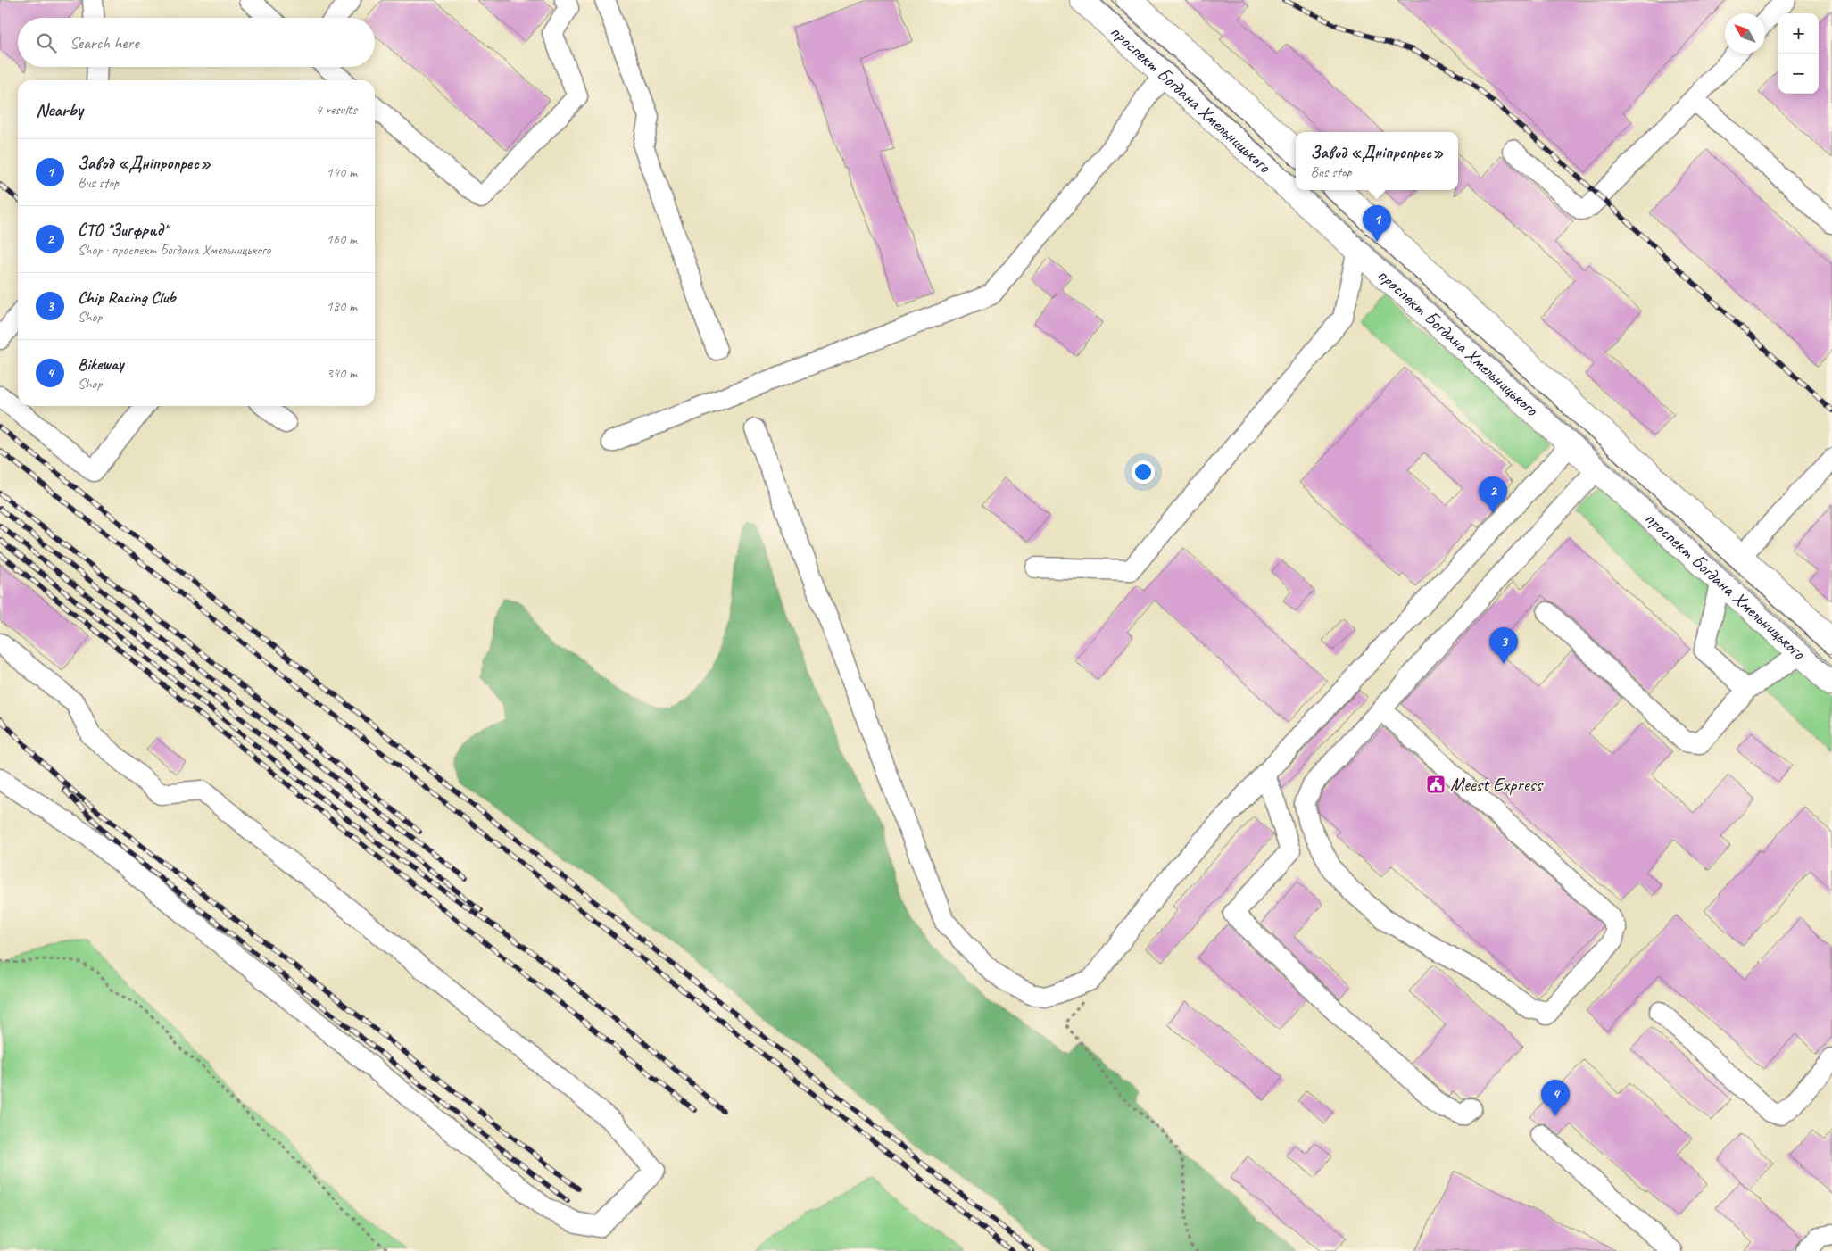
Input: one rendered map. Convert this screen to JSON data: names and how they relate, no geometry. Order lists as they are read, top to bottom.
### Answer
{
  "streets": {
    "main road": ["проспект Богдана Хмельницького"]
  },
  "places": {
    "public building": ["Meest Express"]
  },
  "north": "top left",
  "page": {
    "map_buttons": ["+", "−"],
    "search": "Search here",
    "heading": ["Nearby", "4 results"],
    "popup": ["Завод «Дніпропрес»", "Bus stop"],
    "list": [
      {
        "mark": "1",
        "name": "Завод «Дніпропрес»",
        "note": "Bus stop",
        "value": "140 m"
      },
      {
        "mark": "2",
        "name": "СТО \"Зигфрид\"",
        "note": "Shop · проспект Богдана Хмельницького",
        "value": "160 m"
      },
      {
        "mark": "3",
        "name": "Chip Racing Club",
        "note": "Shop",
        "value": "180 m"
      },
      {
        "mark": "4",
        "name": "Bikeway",
        "note": "Shop",
        "value": "340 m"
      }
    ],
    "pins": [
      "1",
      "2",
      "3",
      "4"
    ]
  }
}
